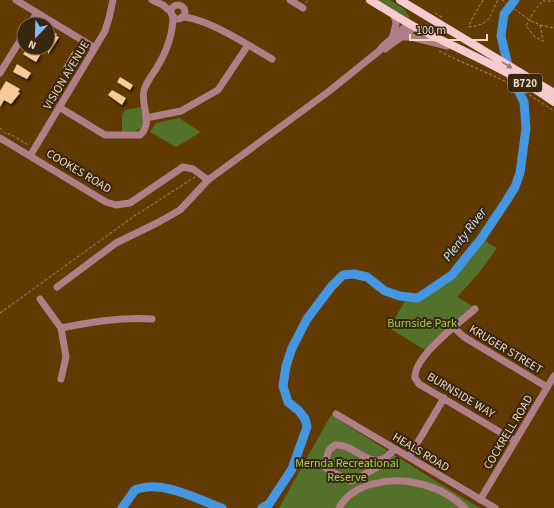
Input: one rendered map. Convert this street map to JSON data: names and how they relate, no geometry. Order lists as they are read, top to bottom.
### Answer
{
  "streets": {
    "main road": ["B720"],
    "street": [
      "VISION AVENUE",
      "COOKES ROAD",
      "KRUGER STREET",
      "BURNSIDE WAY",
      "COCKRELL ROAD",
      "HEALS ROAD"
    ]
  },
  "crossings": [
    ["VISION AVENUE", "COOKES ROAD"],
    ["KRUGER STREET", "BURNSIDE WAY"],
    ["KRUGER STREET", "COCKRELL ROAD"],
    ["BURNSIDE WAY", "COCKRELL ROAD"],
    ["COCKRELL ROAD", "HEALS ROAD"]
  ],
  "water": ["Plenty River"],
  "parks": ["Burnside Park", "Mernda Recreational Reserve"],
  "scale_bar": "100 m",
  "north": "bottom left"
}
